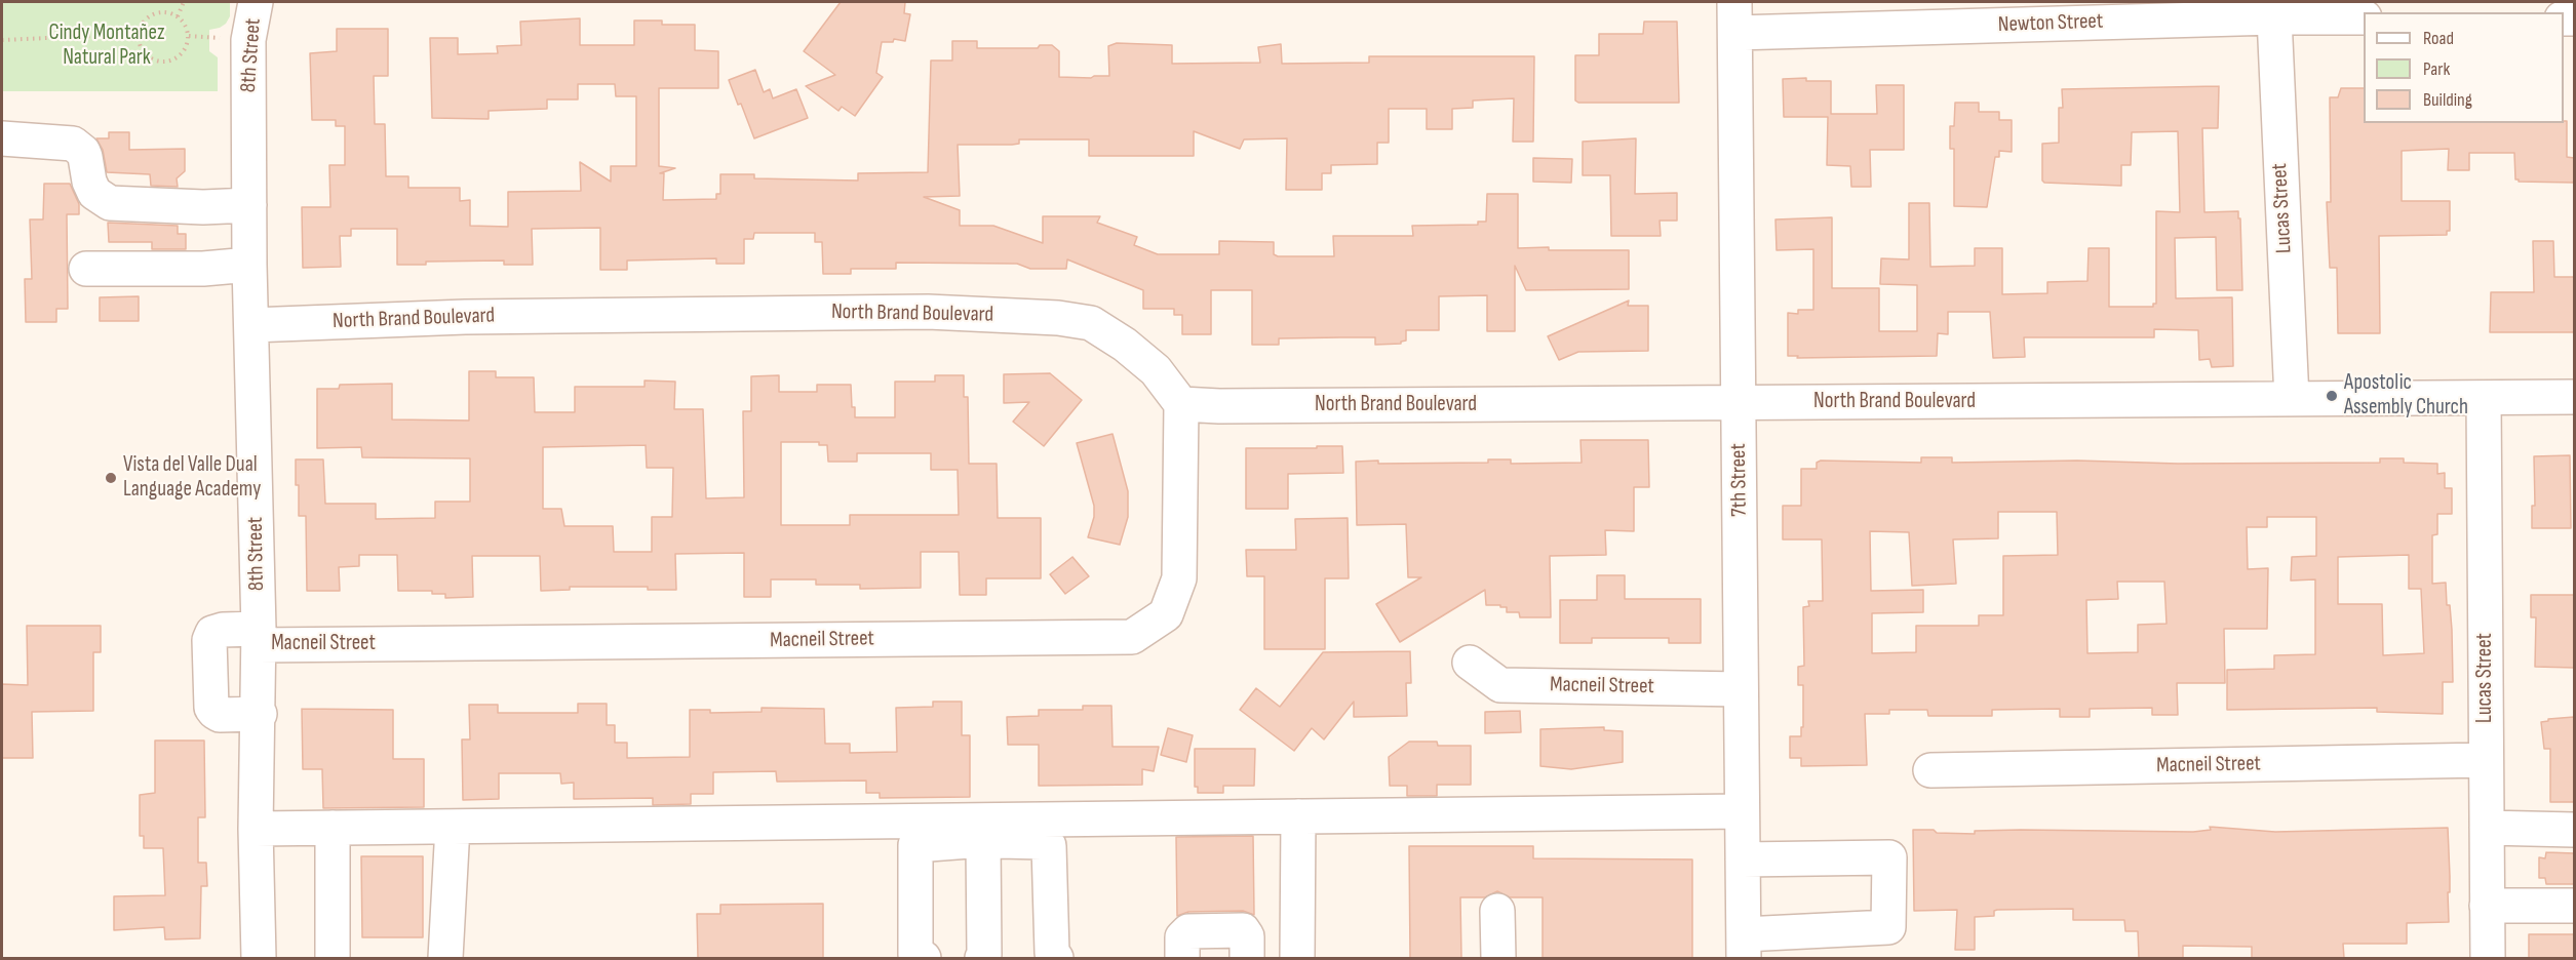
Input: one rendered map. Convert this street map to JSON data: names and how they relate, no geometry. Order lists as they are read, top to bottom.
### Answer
{
  "streets": {
    "street": [
      "Newton Street",
      "8th Street",
      "Lucas Street",
      "North Brand Boulevard",
      "7th Street",
      "Macneil Street"
    ]
  },
  "crossings": [
    ["Newton Street", "Lucas Street"],
    ["Newton Street", "7th Street"],
    ["8th Street", "North Brand Boulevard"],
    ["8th Street", "Macneil Street"],
    ["Lucas Street", "North Brand Boulevard"],
    ["Lucas Street", "Macneil Street"],
    ["North Brand Boulevard", "7th Street"],
    ["North Brand Boulevard", "Macneil Street"],
    ["7th Street", "Macneil Street"]
  ],
  "parks": ["Cindy Montañez Natural Park"],
  "places": ["Apostolic Assembly Church", "Vista del Valle Dual Language Academy"],
  "legend": ["Road", "Park", "Building"]
}
